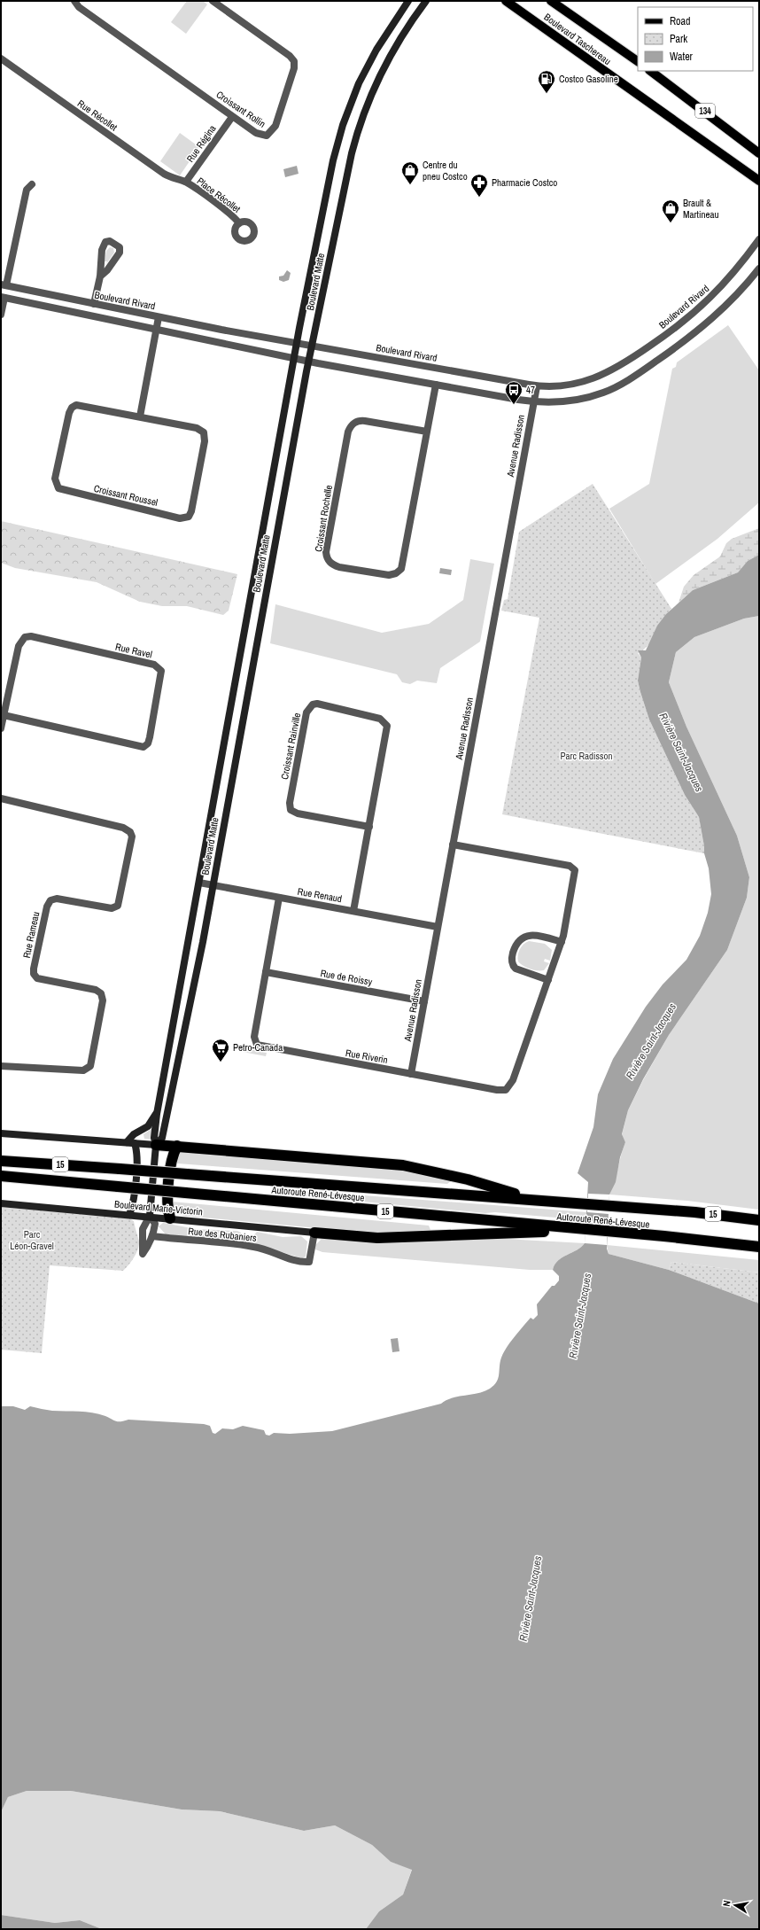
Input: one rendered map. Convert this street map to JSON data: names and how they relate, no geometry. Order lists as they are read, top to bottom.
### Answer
{
  "streets": {
    "highway": ["15", "Autoroute René-Lévesque"],
    "main road": [
      "Boulevard Taschereau",
      "134",
      "Boulevard Matte",
      "Boulevard Marie-Victorin"
    ],
    "street": [
      "Croissant Rollin",
      "Rue Récollet",
      "Rue Régina",
      "Place Récollet",
      "Boulevard Rivard",
      "Avenue Radisson",
      "Croissant Roussel",
      "Croissant Rochelle",
      "Rue Ravel",
      "Croissant Rainville",
      "Rue Renaud",
      "Rue Rameau",
      "Rue de Roissy",
      "Rue Riverin",
      "Rue des Rubaniers"
    ]
  },
  "crossings": [
    ["Croissant Rollin", "Rue Régina"],
    ["Rue Récollet", "Rue Régina"],
    ["Rue Récollet", "Place Récollet"],
    ["Rue Régina", "Place Récollet"],
    ["Boulevard Matte", "Boulevard Rivard"],
    ["Boulevard Matte", "Rue Renaud"],
    ["Boulevard Matte", "Boulevard Marie-Victorin"],
    ["Boulevard Matte", "Rue des Rubaniers"],
    ["Boulevard Rivard", "Avenue Radisson"],
    ["Avenue Radisson", "Rue Renaud"],
    ["Avenue Radisson", "Rue de Roissy"],
    ["Avenue Radisson", "Rue Riverin"],
    ["Croissant Rainville", "Rue Renaud"],
    ["Rue Renaud", "Rue Riverin"],
    ["Rue de Roissy", "Rue Riverin"],
    ["Boulevard Marie-Victorin", "Rue des Rubaniers"]
  ],
  "water": ["Rivière Saint-Jacques"],
  "parks": ["Parc Radisson", "Parc Léon-Gravel"],
  "places": {
    "fuel station": ["Costco Gasoline"],
    "shop": ["Centre du pneu Costco", "Brault & Martineau"],
    "pharmacy": ["Pharmacie Costco"],
    "bus stop": ["47"],
    "supermarket": ["Petro-Canada"]
  },
  "legend": ["Road", "Park", "Water"],
  "north": "left"
}
